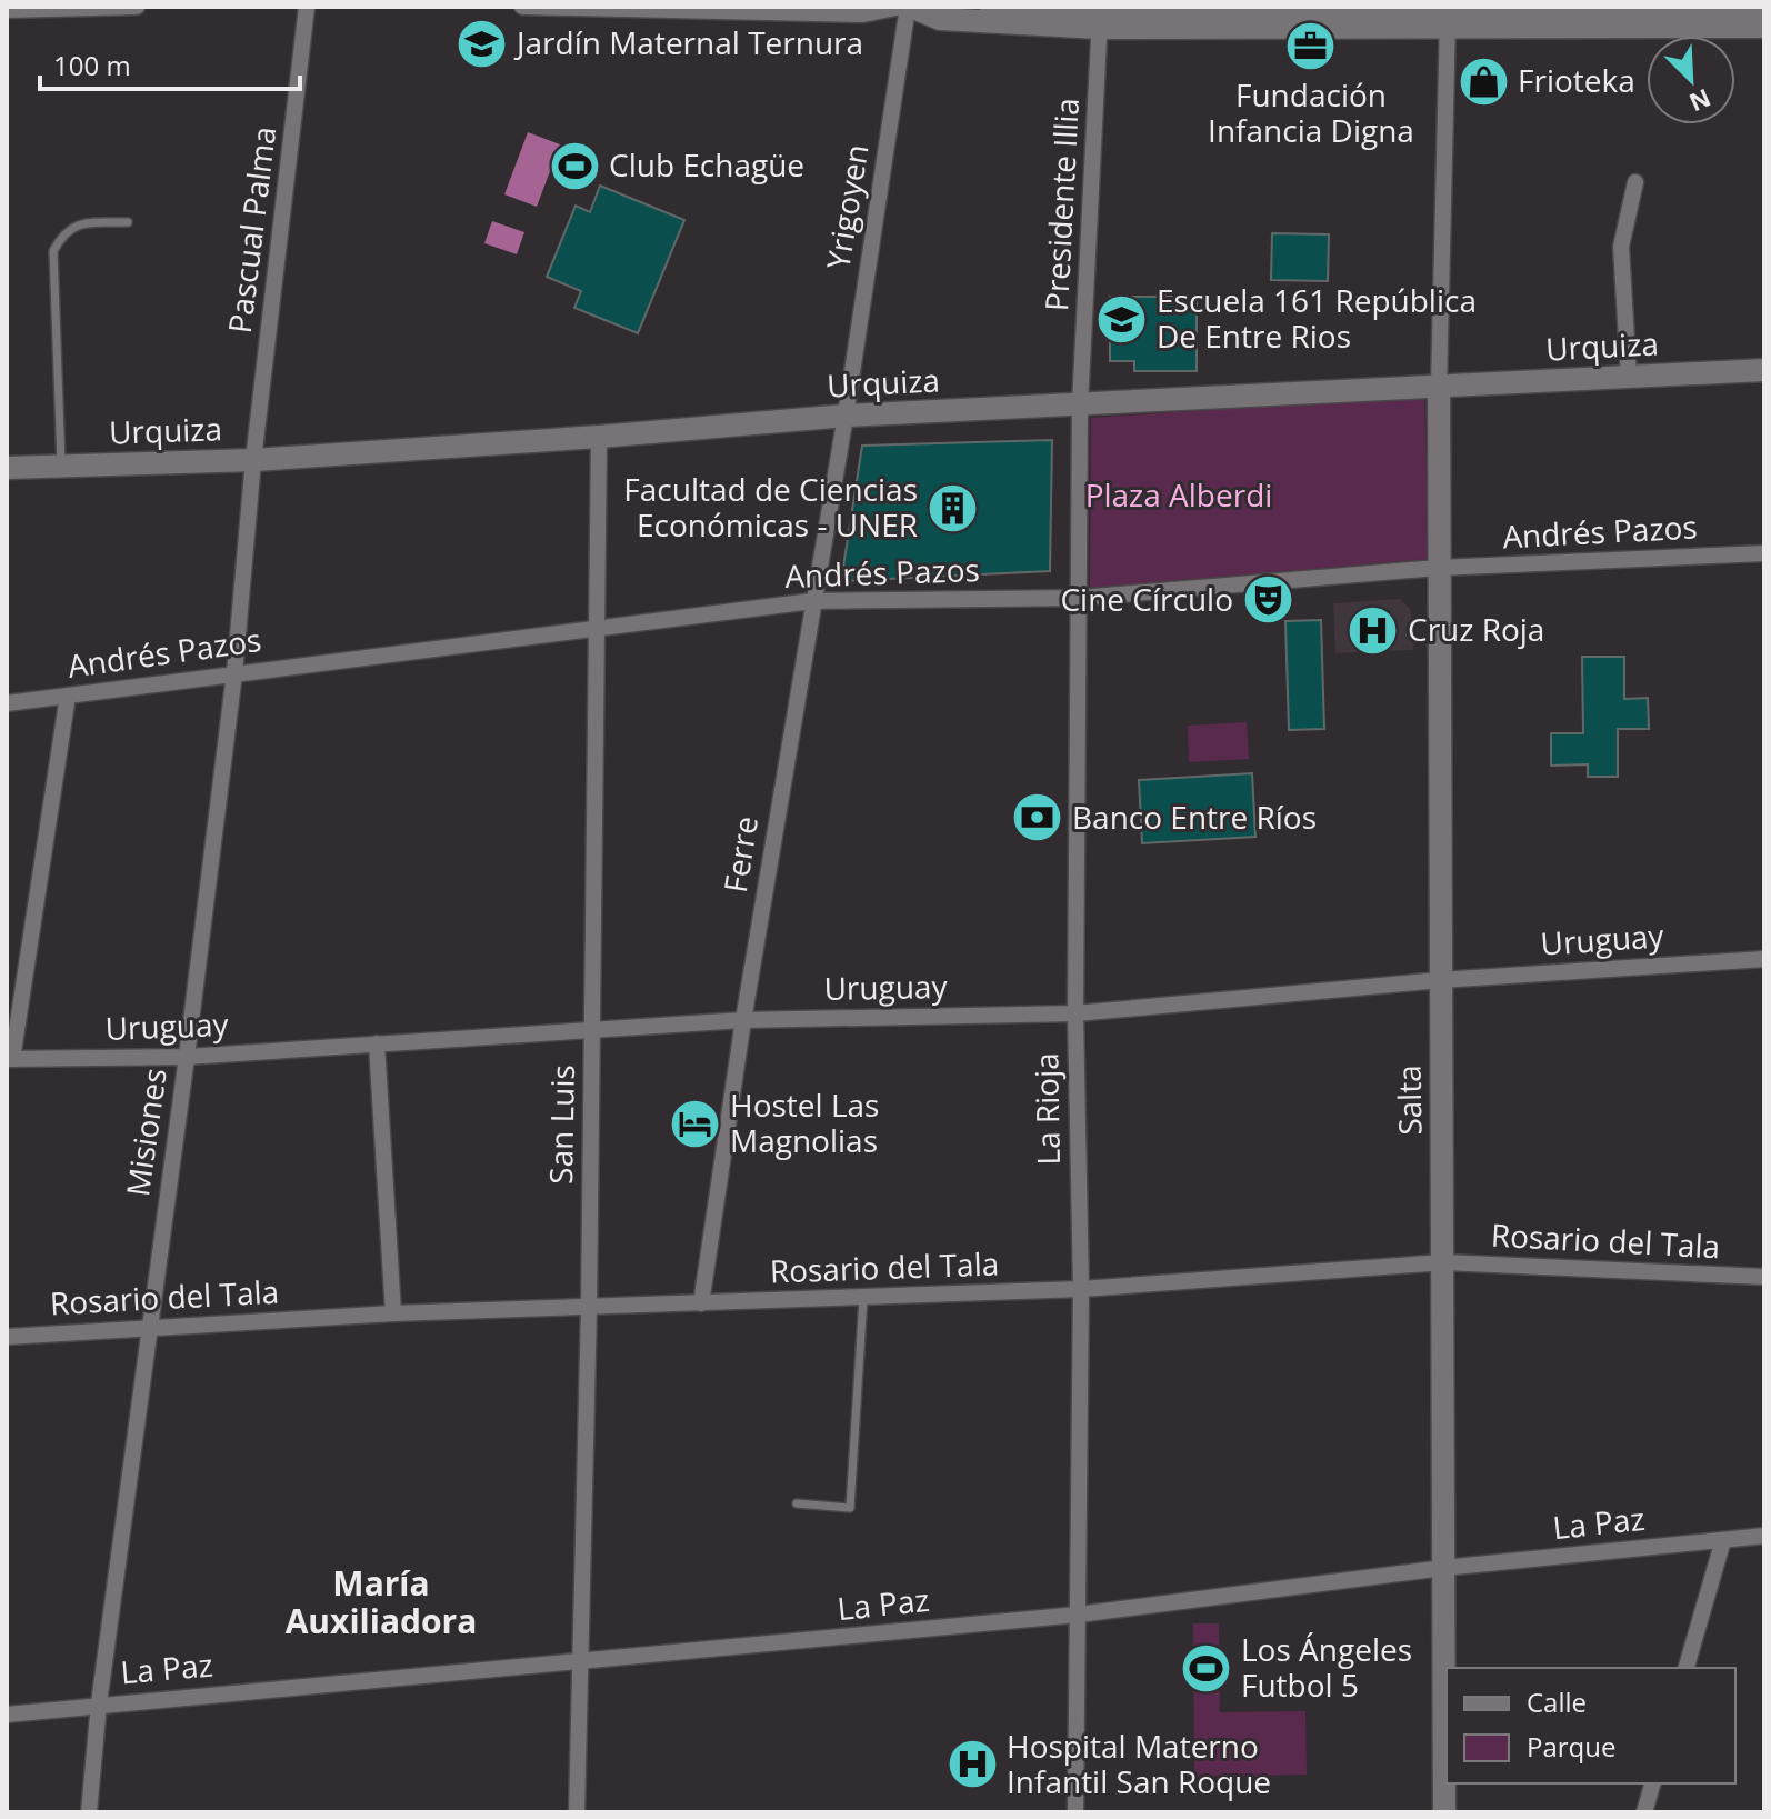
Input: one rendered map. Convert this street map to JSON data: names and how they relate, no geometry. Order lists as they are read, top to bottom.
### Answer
{
  "streets": {
    "street": [
      "Presidente Illia",
      "Yrigoyen",
      "Pascual Palma",
      "Urquiza",
      "Andrés Pazos",
      "Ferre",
      "Uruguay",
      "Salta",
      "La Rioja",
      "San Luis",
      "Misiones",
      "Rosario del Tala",
      "La Paz"
    ]
  },
  "crossings": [
    ["Presidente Illia", "Urquiza"],
    ["Presidente Illia", "La Rioja"],
    ["Yrigoyen", "Urquiza"],
    ["Yrigoyen", "Ferre"],
    ["Pascual Palma", "Urquiza"],
    ["Pascual Palma", "Misiones"],
    ["Urquiza", "Ferre"],
    ["Urquiza", "Salta"],
    ["Urquiza", "La Rioja"],
    ["Urquiza", "San Luis"],
    ["Urquiza", "Misiones"],
    ["Andrés Pazos", "Ferre"],
    ["Andrés Pazos", "Salta"],
    ["Andrés Pazos", "La Rioja"],
    ["Andrés Pazos", "San Luis"],
    ["Andrés Pazos", "Misiones"],
    ["Ferre", "Uruguay"],
    ["Ferre", "Rosario del Tala"],
    ["Uruguay", "Salta"],
    ["Uruguay", "La Rioja"],
    ["Uruguay", "San Luis"],
    ["Uruguay", "Misiones"],
    ["Salta", "Rosario del Tala"],
    ["Salta", "La Paz"],
    ["La Rioja", "Rosario del Tala"],
    ["La Rioja", "La Paz"],
    ["San Luis", "Rosario del Tala"],
    ["San Luis", "La Paz"],
    ["Misiones", "Rosario del Tala"],
    ["Misiones", "La Paz"]
  ],
  "districts": ["María Auxiliadora"],
  "parks": ["Plaza Alberdi"],
  "places": {
    "school or university": ["Jardín Maternal Ternura", "Escuela 161 República De Entre Rios"],
    "office": ["Fundación Infancia Digna"],
    "shop": ["Frioteka"],
    "sports": ["Club Echagüe", "Los Ángeles Futbol 5"],
    "building": ["Facultad de Ciencias Económicas - UNER"],
    "theatre": ["Cine Círculo"],
    "hospital": ["Cruz Roja", "Hospital Materno Infantil San Roque"],
    "bank": ["Banco Entre Ríos"],
    "hotel": ["Hostel Las Magnolias"]
  },
  "legend": ["Calle", "Parque"],
  "scale_bar": "100 m",
  "north": "bottom right"
}
